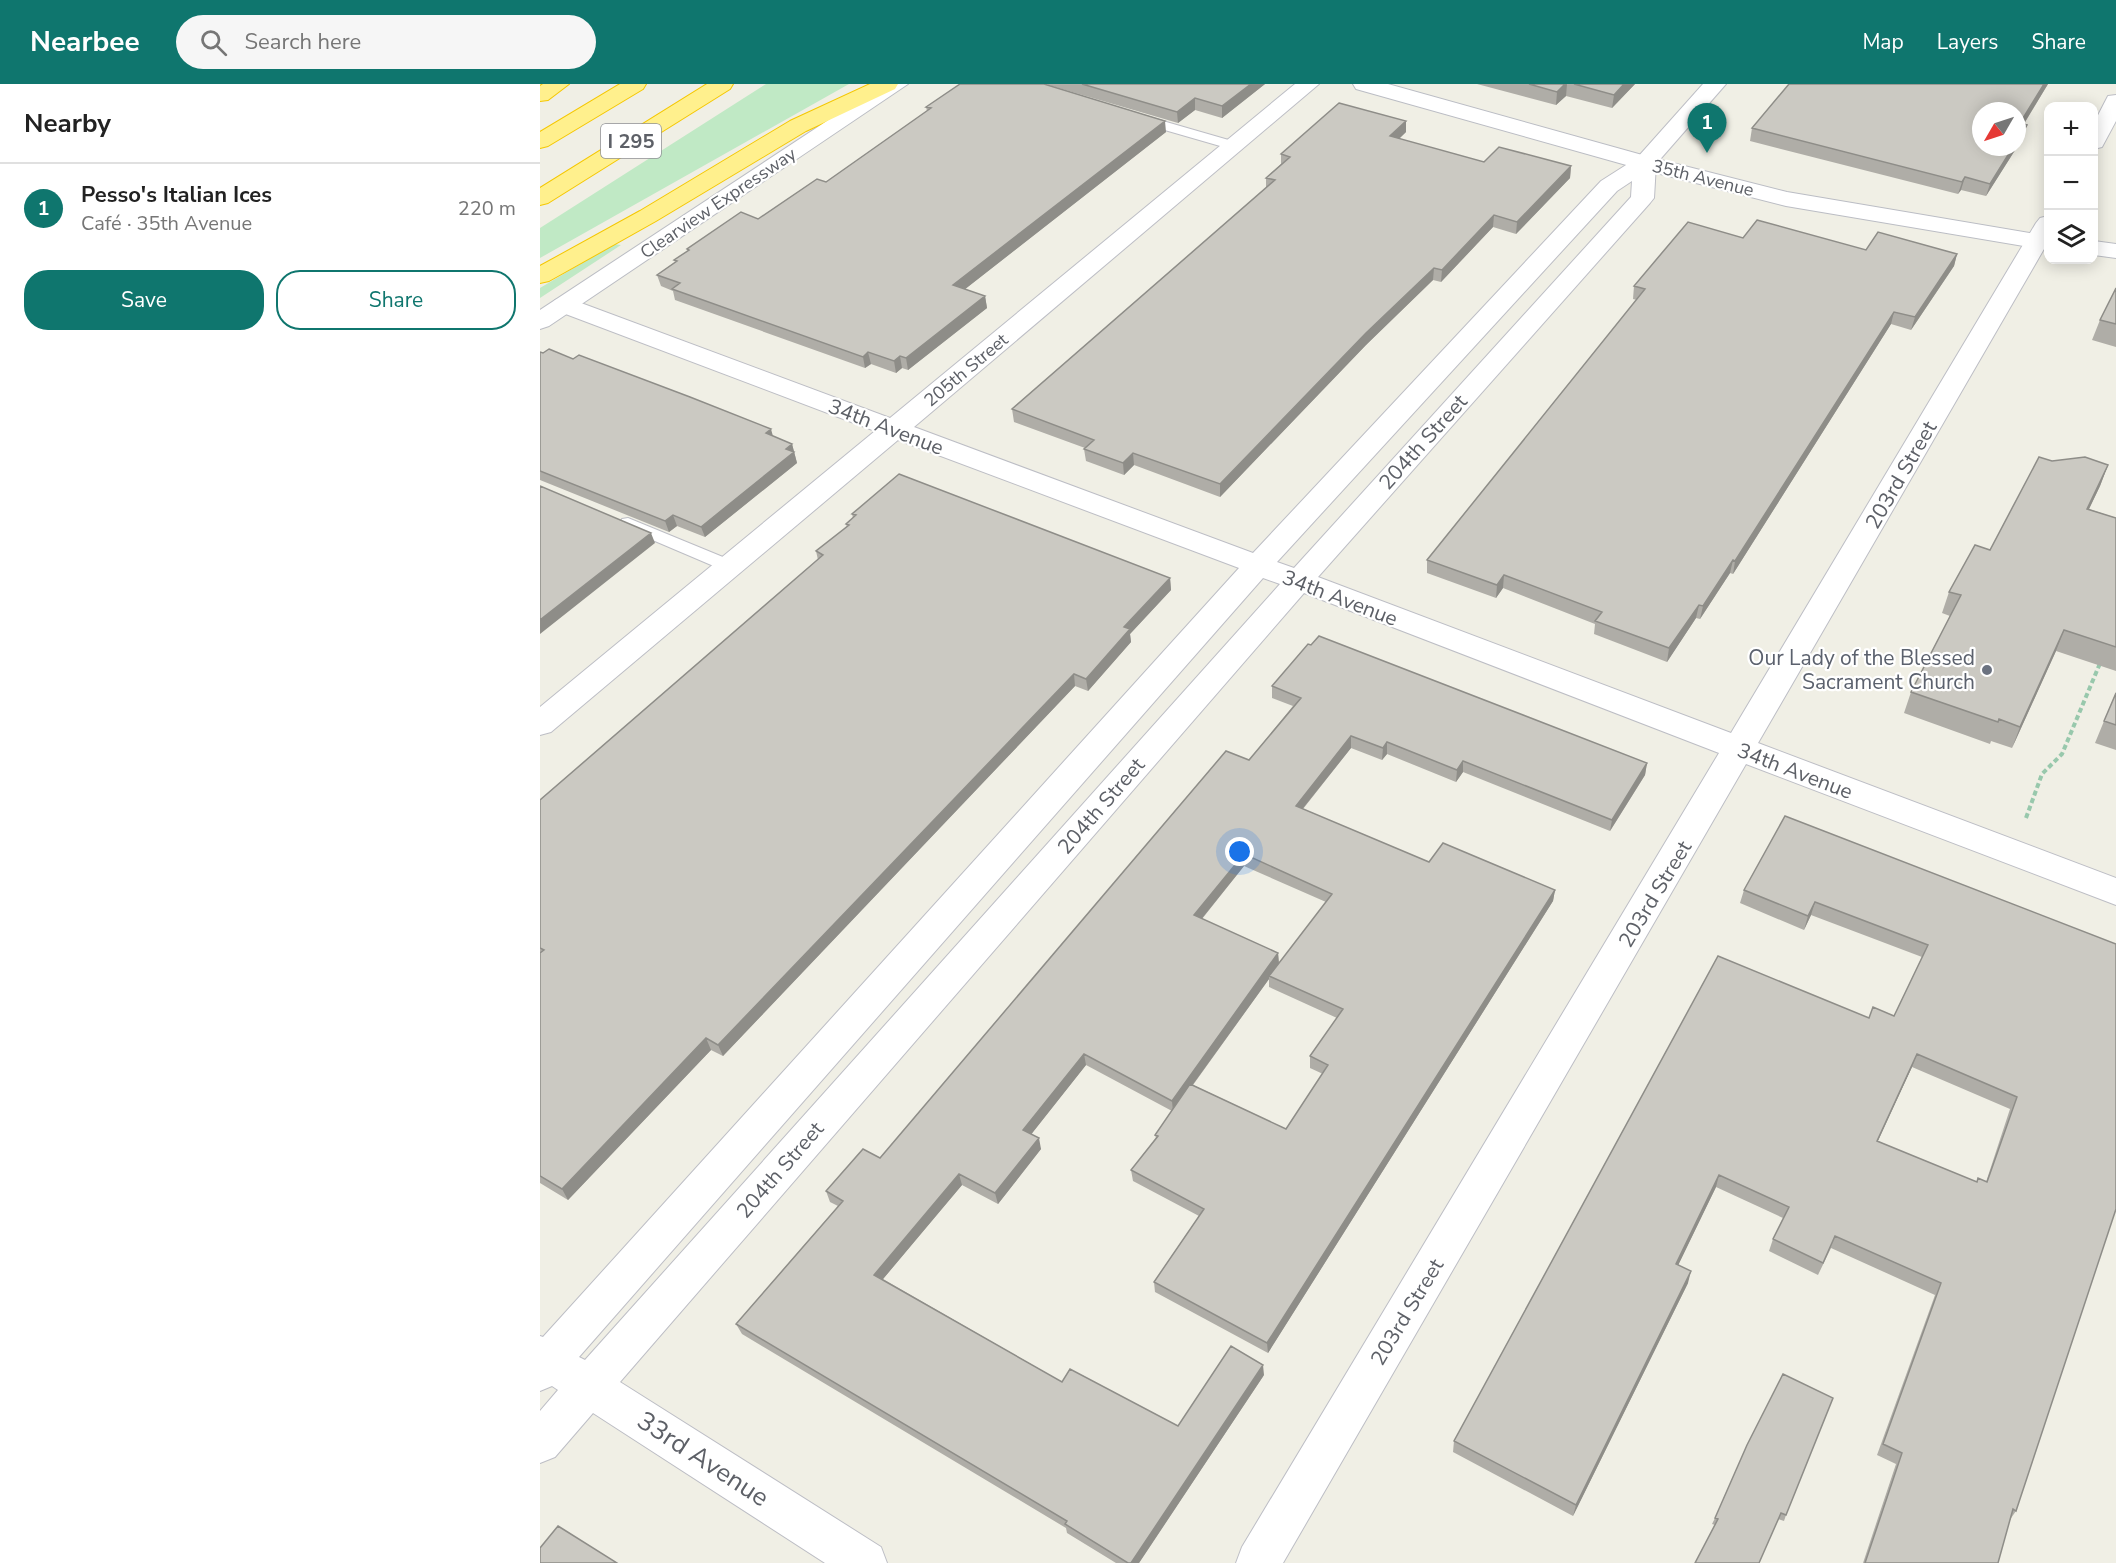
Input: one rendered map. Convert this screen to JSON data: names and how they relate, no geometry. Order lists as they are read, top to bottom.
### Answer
{
  "streets": {
    "highway": ["I 295"],
    "street": [
      "35th Avenue",
      "Clearview Expressway",
      "205th Street",
      "34th Avenue",
      "204th Street",
      "203rd Street",
      "33rd Avenue"
    ]
  },
  "crossings": [
    ["35th Avenue", "204th Street"],
    ["Clearview Expressway", "34th Avenue"],
    ["205th Street", "34th Avenue"],
    ["34th Avenue", "204th Street"],
    ["34th Avenue", "203rd Street"],
    ["204th Street", "33rd Avenue"]
  ],
  "places": ["Our Lady of the Blessed Sacrament Church"],
  "north": "bottom left",
  "page": {
    "header": "Nearbee",
    "search": "Search here",
    "nav": ["Map", "Layers", "Share"],
    "heading": "Nearby",
    "map_buttons": ["+", "−"],
    "pins": "1",
    "list": [
      {
        "mark": "1",
        "name": "Pesso's Italian Ices",
        "note": "Café · 35th Avenue",
        "value": "220 m"
      }
    ],
    "buttons": ["Save", "Share"]
  }
}
